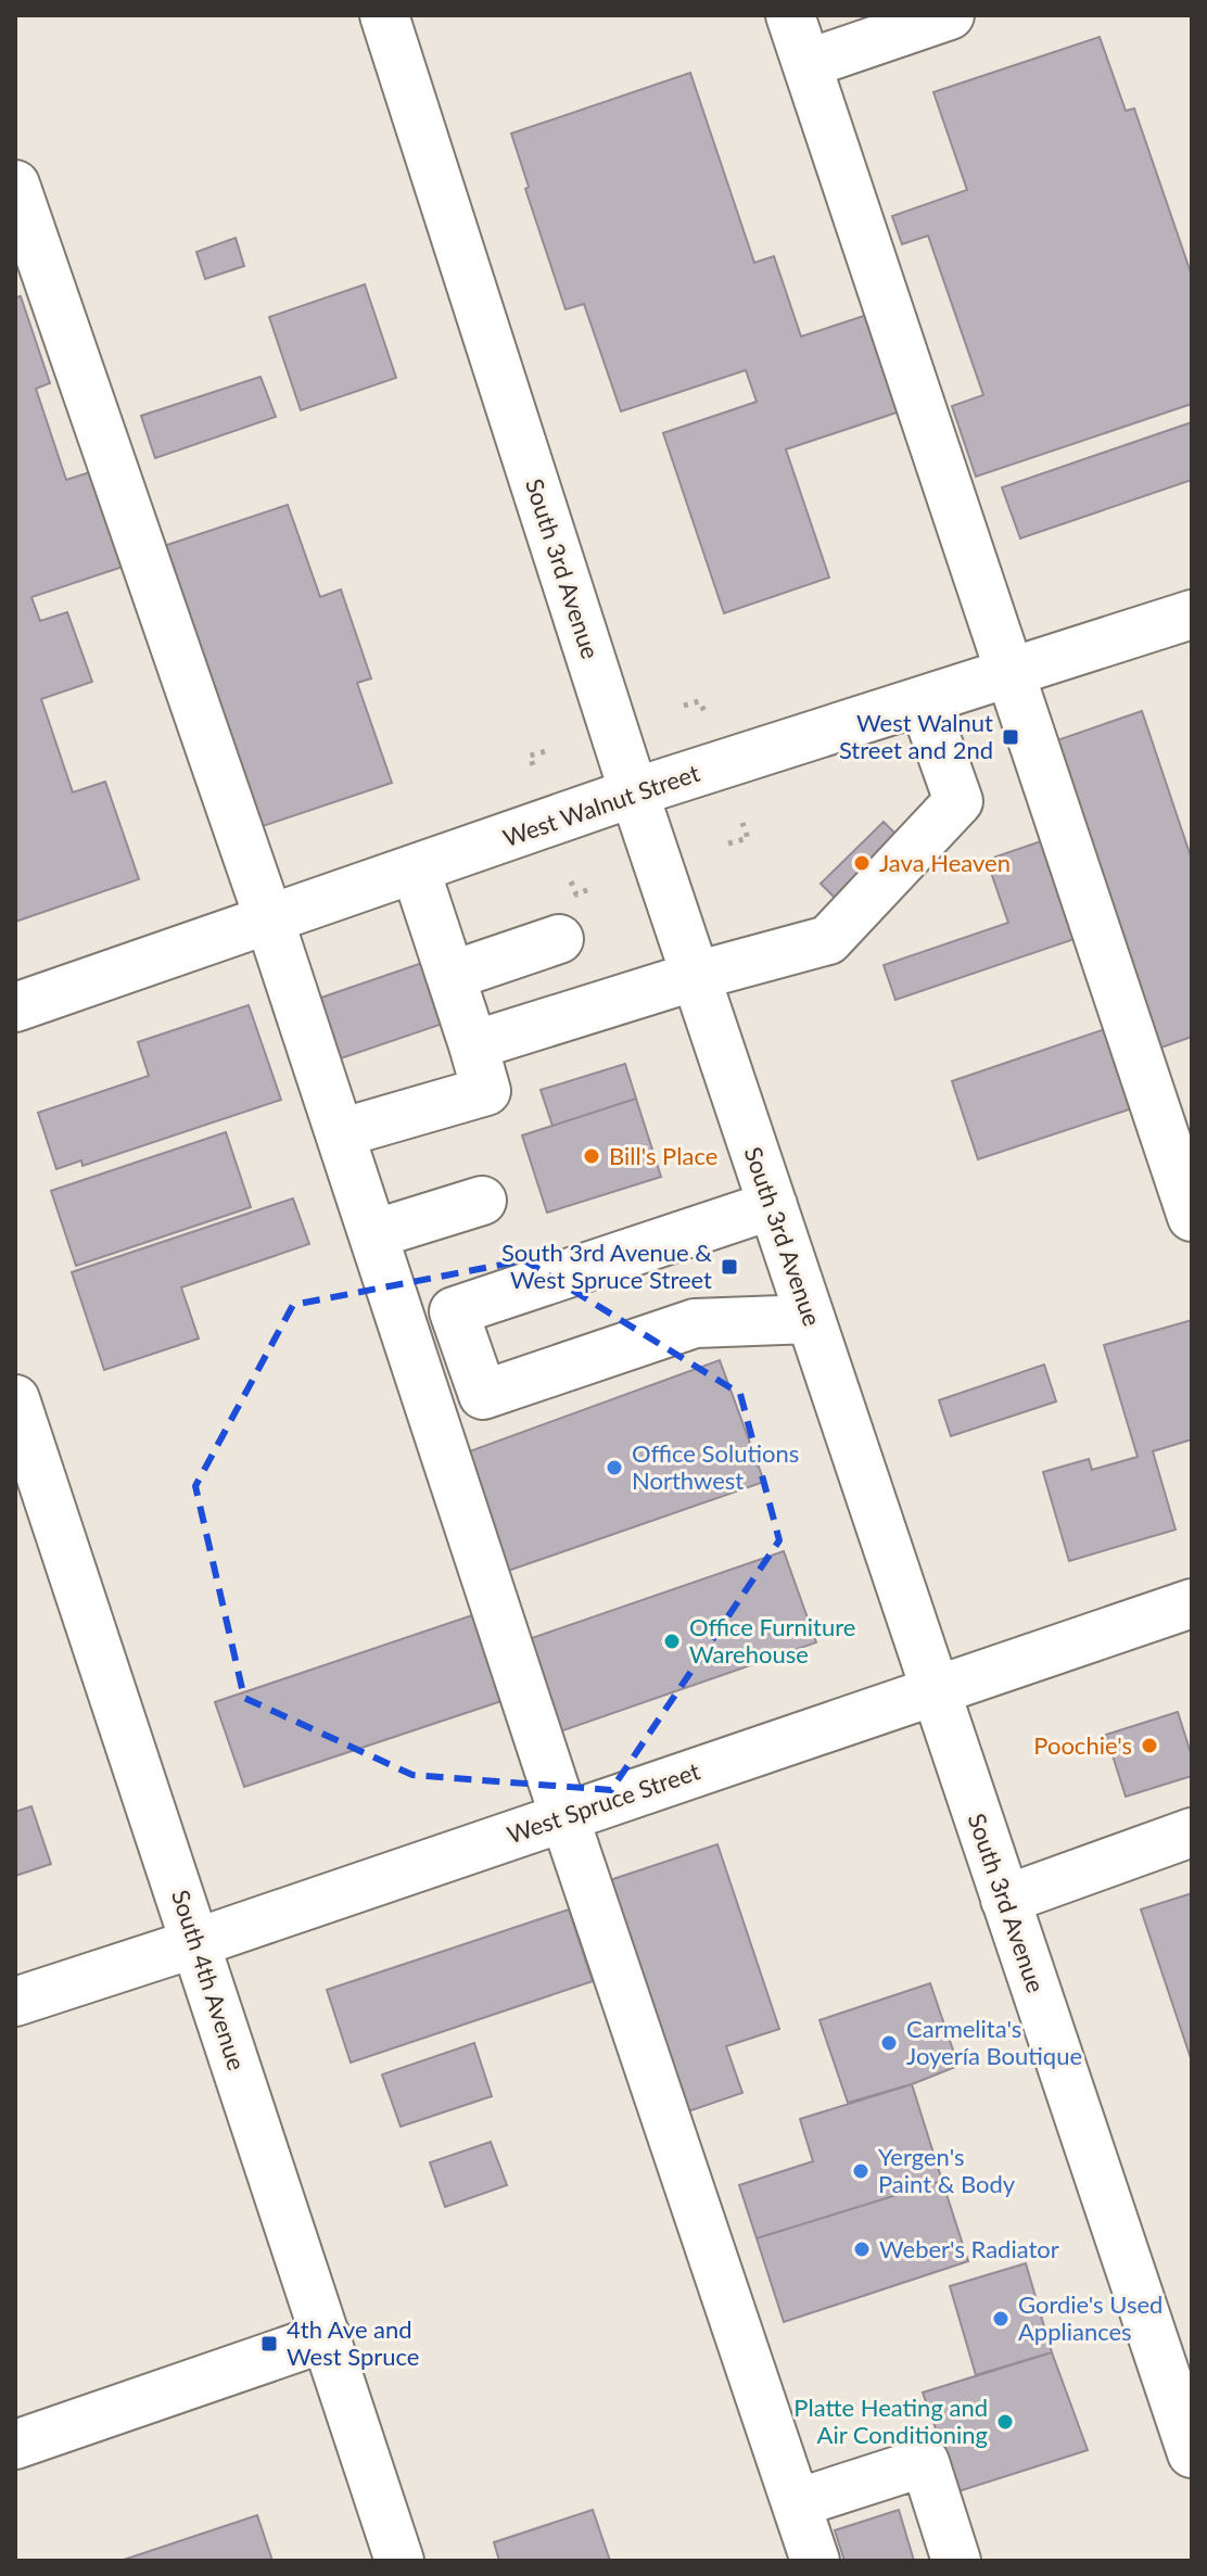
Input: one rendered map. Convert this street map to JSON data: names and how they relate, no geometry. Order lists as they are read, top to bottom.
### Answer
{
  "streets": {
    "street": [
      "South 3rd Avenue",
      "West Walnut Street",
      "West Spruce Street",
      "South 4th Avenue"
    ]
  },
  "crossings": [
    ["South 3rd Avenue", "West Walnut Street"],
    ["South 3rd Avenue", "West Spruce Street"],
    ["West Spruce Street", "South 4th Avenue"]
  ],
  "places": {
    "transit": ["West Walnut Street and 2nd", "South 3rd Avenue & West Spruce Street", "4th Ave and West Spruce"],
    "other": [
      "Java Heaven",
      "Bill's Place",
      "Office Solutions Northwest",
      "Office Furniture Warehouse",
      "Poochie's",
      "Carmelita's Joyería Boutique",
      "Yergen's Paint & Body",
      "Weber's Radiator",
      "Gordie's Used Appliances",
      "Platte Heating and Air Conditioning"
    ]
  }
}
